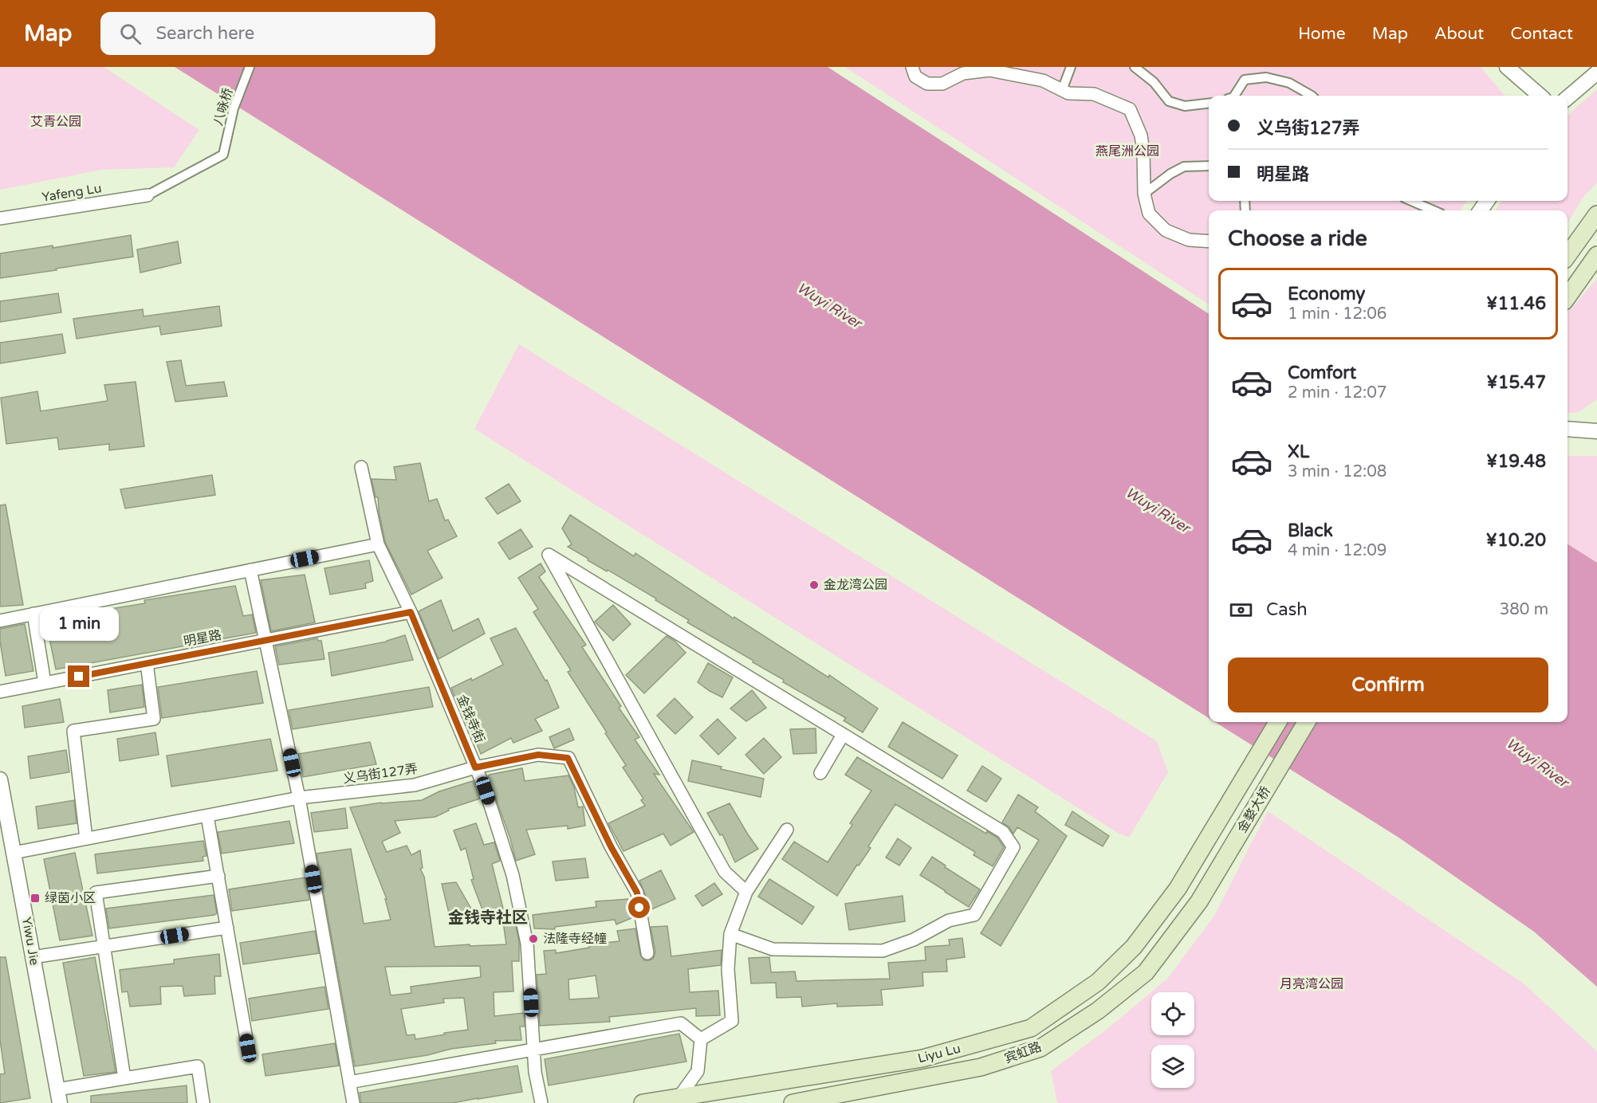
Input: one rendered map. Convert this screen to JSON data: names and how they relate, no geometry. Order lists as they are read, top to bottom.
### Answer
{
  "streets": {
    "main road": ["金婺大桥", "宾虹路", "Liyu Lu"],
    "street": [
      "八咏桥",
      "Yafeng Lu",
      "明星路",
      "金钱寺街",
      "义乌街127弄",
      "Yiwu Jie"
    ]
  },
  "crossings": [
    ["八咏桥", "Yafeng Lu"],
    ["明星路", "金钱寺街"],
    ["金钱寺街", "义乌街127弄"],
    ["义乌街127弄", "Yiwu Jie"],
    ["金婺大桥", "宾虹路"],
    ["金婺大桥", "Liyu Lu"]
  ],
  "districts": ["金钱寺社区"],
  "water": ["Wuyi River"],
  "parks": ["艾青公园", "燕尾洲公园", "月亮湾公园"],
  "places": {
    "other": ["金龙湾公园", "法隆寺经幢"],
    "transit": ["绿茵小区"]
  },
  "page": {
    "header": "Map",
    "search": "Search here",
    "nav": [
      "Home",
      "Map",
      "About",
      "Contact"
    ],
    "banner": ["义乌街127弄", "明星路"],
    "heading": "Choose a ride",
    "list": [
      {
        "name": "Economy",
        "note": "1 min · 12:06",
        "value": "¥11.46"
      },
      {
        "name": "Comfort",
        "note": "2 min · 12:07",
        "value": "¥15.47"
      },
      {
        "name": "XL",
        "note": "3 min · 12:08",
        "value": "¥19.48"
      },
      {
        "name": "Black",
        "note": "4 min · 12:09",
        "value": "¥10.20"
      }
    ],
    "pay": ["Cash", "380 m"],
    "bubble": "1 min",
    "buttons": "Confirm"
  }
}
